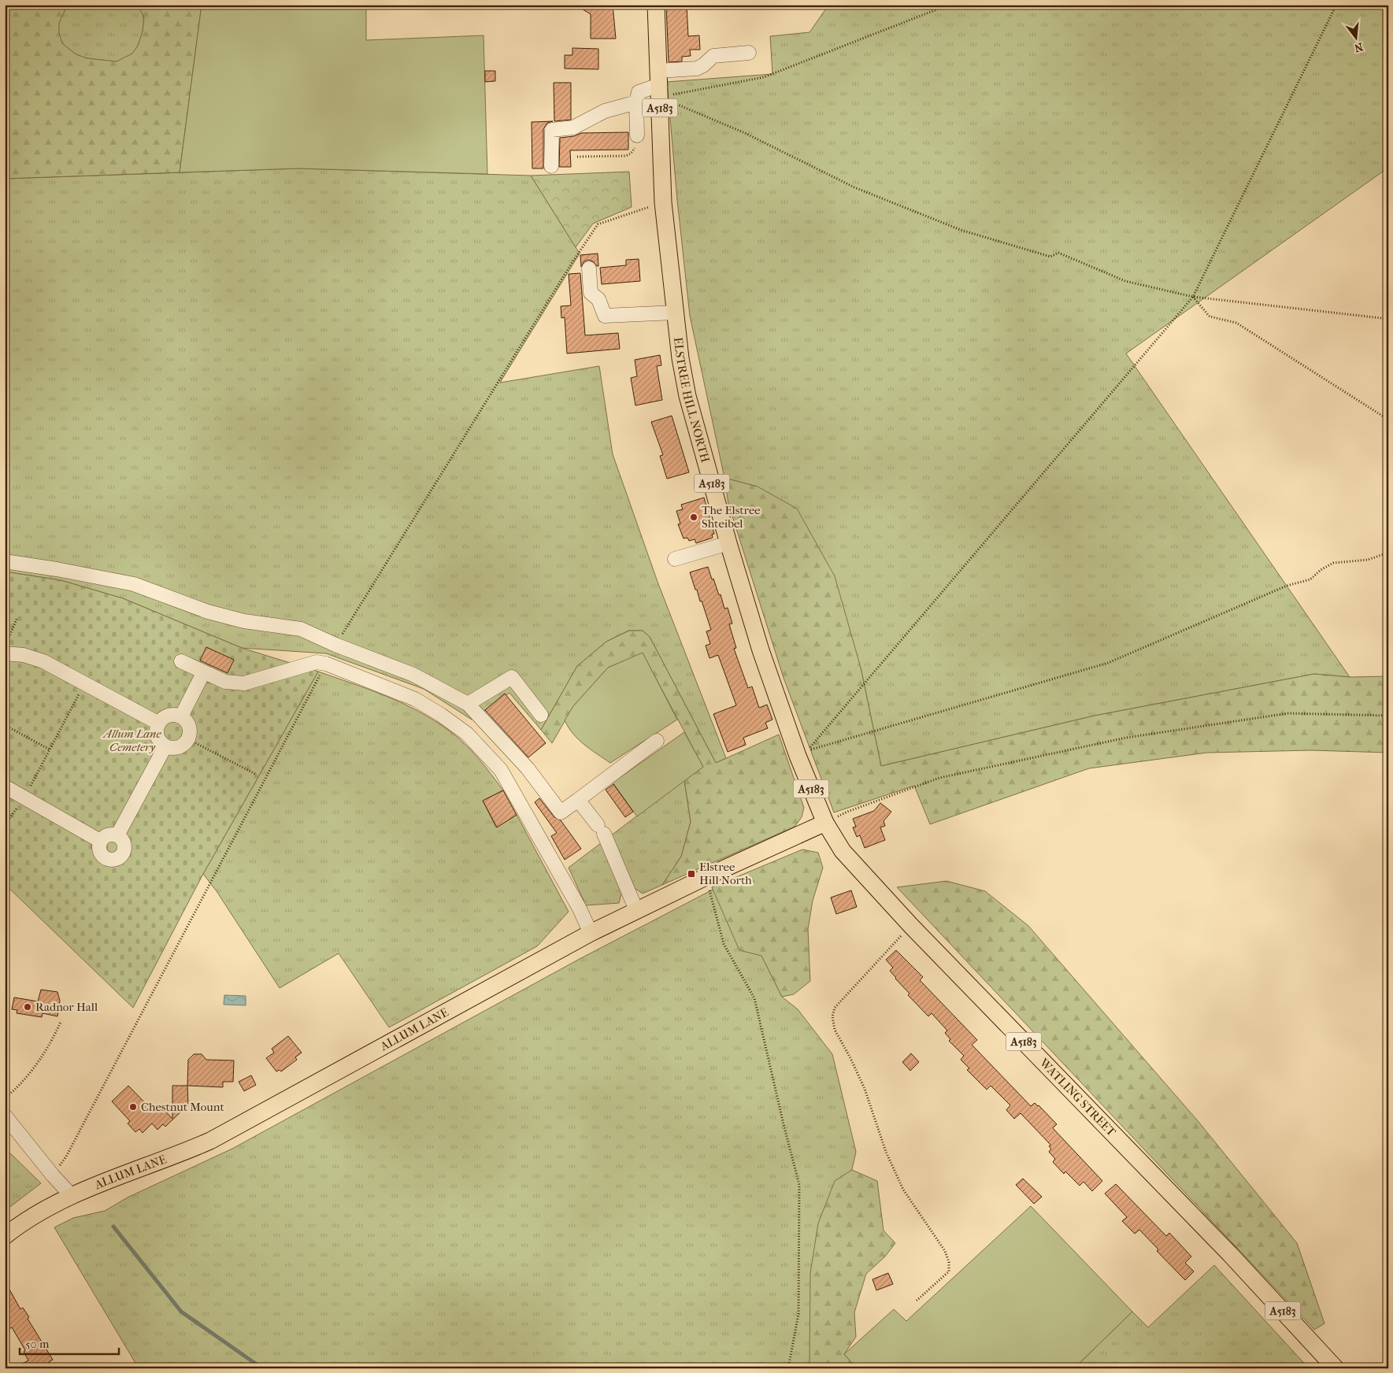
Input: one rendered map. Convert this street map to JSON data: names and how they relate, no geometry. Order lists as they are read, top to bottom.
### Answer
{
  "streets": {
    "main road": [
      "A5183",
      "ELSTREE HILL NORTH",
      "ALLUM LANE",
      "WATLING STREET"
    ]
  },
  "crossings": [
    ["ELSTREE HILL NORTH", "ALLUM LANE"],
    ["ELSTREE HILL NORTH", "WATLING STREET"],
    ["ALLUM LANE", "WATLING STREET"]
  ],
  "parks": ["Allum Lane Cemetery"],
  "places": {
    "other": ["The Elstree Shteibel", "Radnor Hall", "Chestnut Mount"],
    "transit": ["Elstree Hill North"]
  },
  "scale_bar": "50 m",
  "north": "bottom"
}
